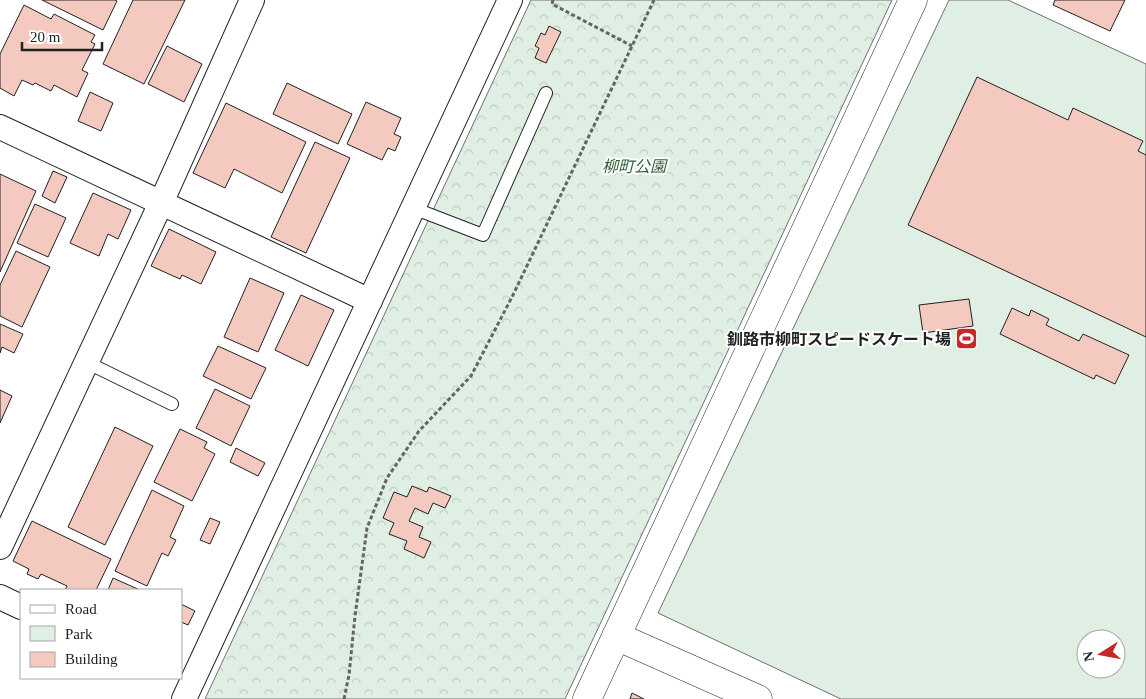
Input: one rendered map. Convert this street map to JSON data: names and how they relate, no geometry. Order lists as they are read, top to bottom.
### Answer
{
  "parks": ["柳町公園"],
  "places": {
    "sports": ["釧路市柳町スピードスケート場"]
  },
  "legend": ["Road", "Park", "Building"],
  "scale_bar": "20 m",
  "north": "left"
}
